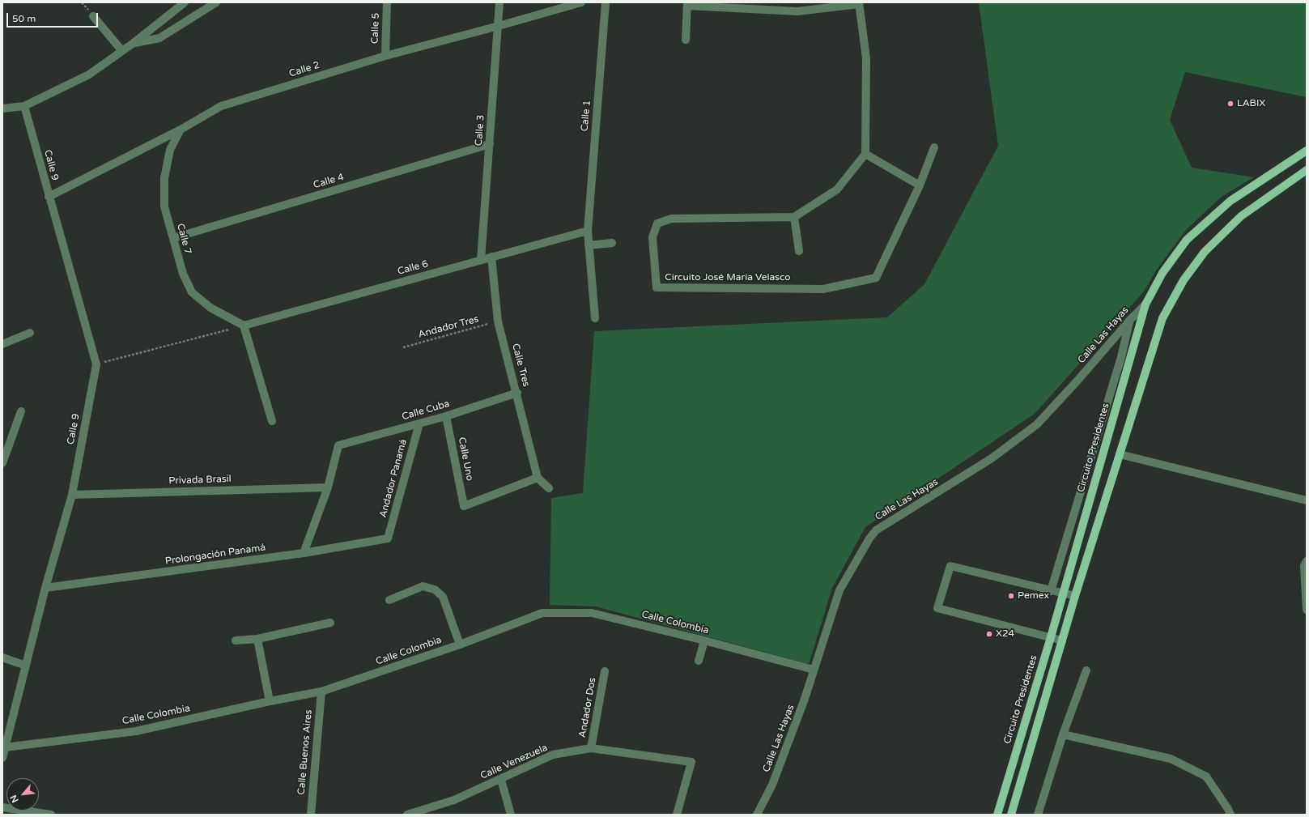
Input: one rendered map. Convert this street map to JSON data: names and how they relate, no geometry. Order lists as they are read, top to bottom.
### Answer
{
  "streets": {
    "main road": ["Circuito Presidentes"],
    "street": [
      "Calle 5",
      "Calle 2",
      "Calle 1",
      "Calle 3",
      "Calle 9",
      "Calle 4",
      "Calle 7",
      "Calle 6",
      "Circuito José María Velasco",
      "Calle Las Hayas",
      "Calle Tres",
      "Calle Cuba",
      "Calle Uno",
      "Andador Panamá",
      "Privada Brasil",
      "Prolongación Panamá",
      "Calle Colombia",
      "Andador Dos",
      "Calle Buenos Aires",
      "Calle Venezuela"
    ],
    "path": ["Andador Tres"]
  },
  "crossings": [
    ["Calle 5", "Calle 2"],
    ["Calle 2", "Calle 3"],
    ["Calle 2", "Calle 9"],
    ["Calle 2", "Calle 7"],
    ["Calle 1", "Calle 6"],
    ["Calle 3", "Calle 4"],
    ["Calle 3", "Calle 6"],
    ["Calle 9", "Privada Brasil"],
    ["Calle 9", "Prolongación Panamá"],
    ["Calle 9", "Calle Colombia"],
    ["Calle 4", "Calle 7"],
    ["Calle 7", "Calle 6"],
    ["Calle 6", "Calle Tres"],
    ["Andador Tres", "Calle Tres"],
    ["Calle Las Hayas", "Circuito Presidentes"],
    ["Calle Las Hayas", "Calle Colombia"],
    ["Calle Tres", "Calle Cuba"],
    ["Calle Tres", "Calle Uno"],
    ["Calle Cuba", "Calle Uno"],
    ["Calle Cuba", "Andador Panamá"],
    ["Calle Cuba", "Privada Brasil"],
    ["Andador Panamá", "Prolongación Panamá"],
    ["Calle Colombia", "Calle Buenos Aires"],
    ["Andador Dos", "Calle Venezuela"]
  ],
  "places": ["LABIX", "Pemex", "X24"],
  "scale_bar": "50 m",
  "north": "bottom left"
}
